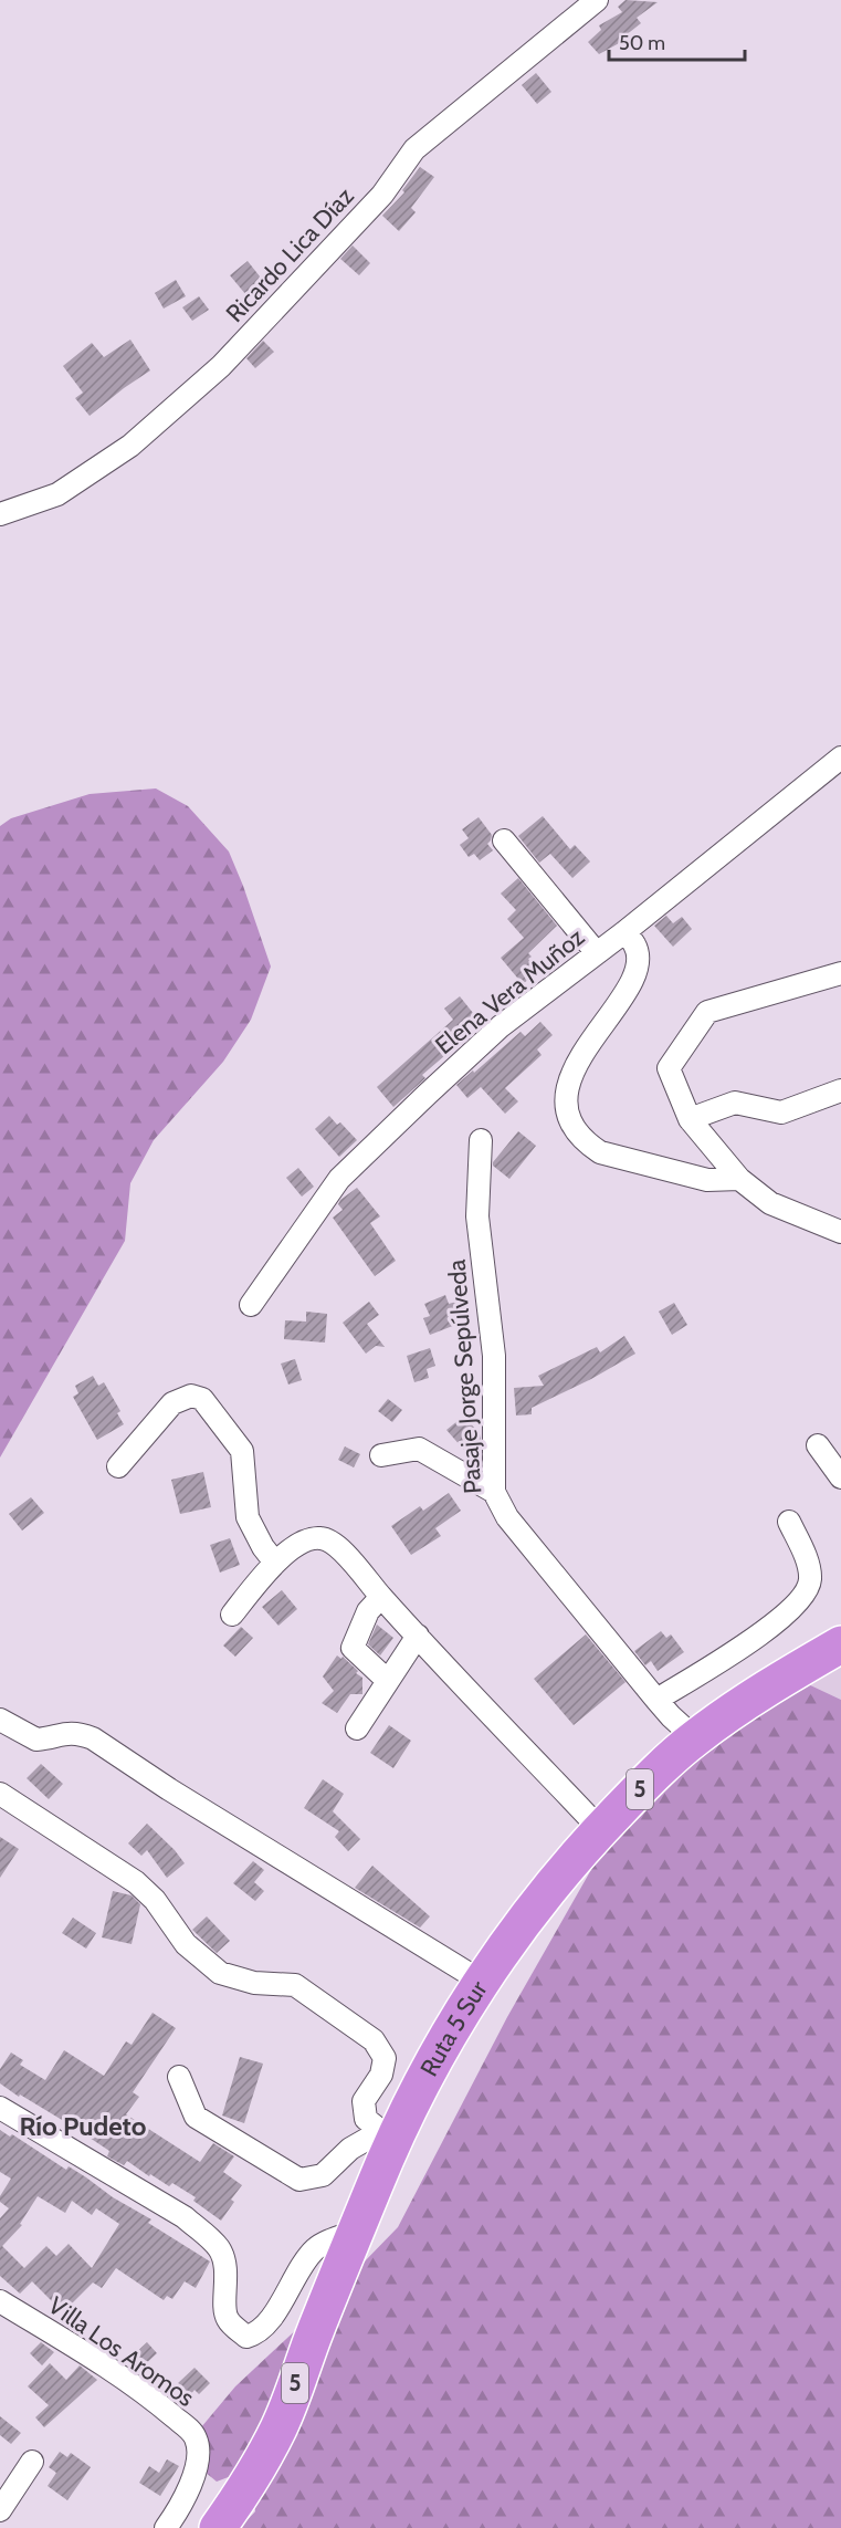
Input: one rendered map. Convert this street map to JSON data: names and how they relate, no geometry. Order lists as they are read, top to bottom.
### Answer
{
  "streets": {
    "highway": ["5", "Ruta 5 Sur"],
    "street": [
      "Ricardo Lica Díaz",
      "Elena Vera Muñoz",
      "Pasaje Jorge Sepúlveda",
      "Villa Los Aromos"
    ]
  },
  "crossings": [
    ["Pasaje Jorge Sepúlveda", "Ruta 5 Sur"]
  ],
  "districts": ["Río Pudeto"],
  "scale_bar": "50 m"
}
